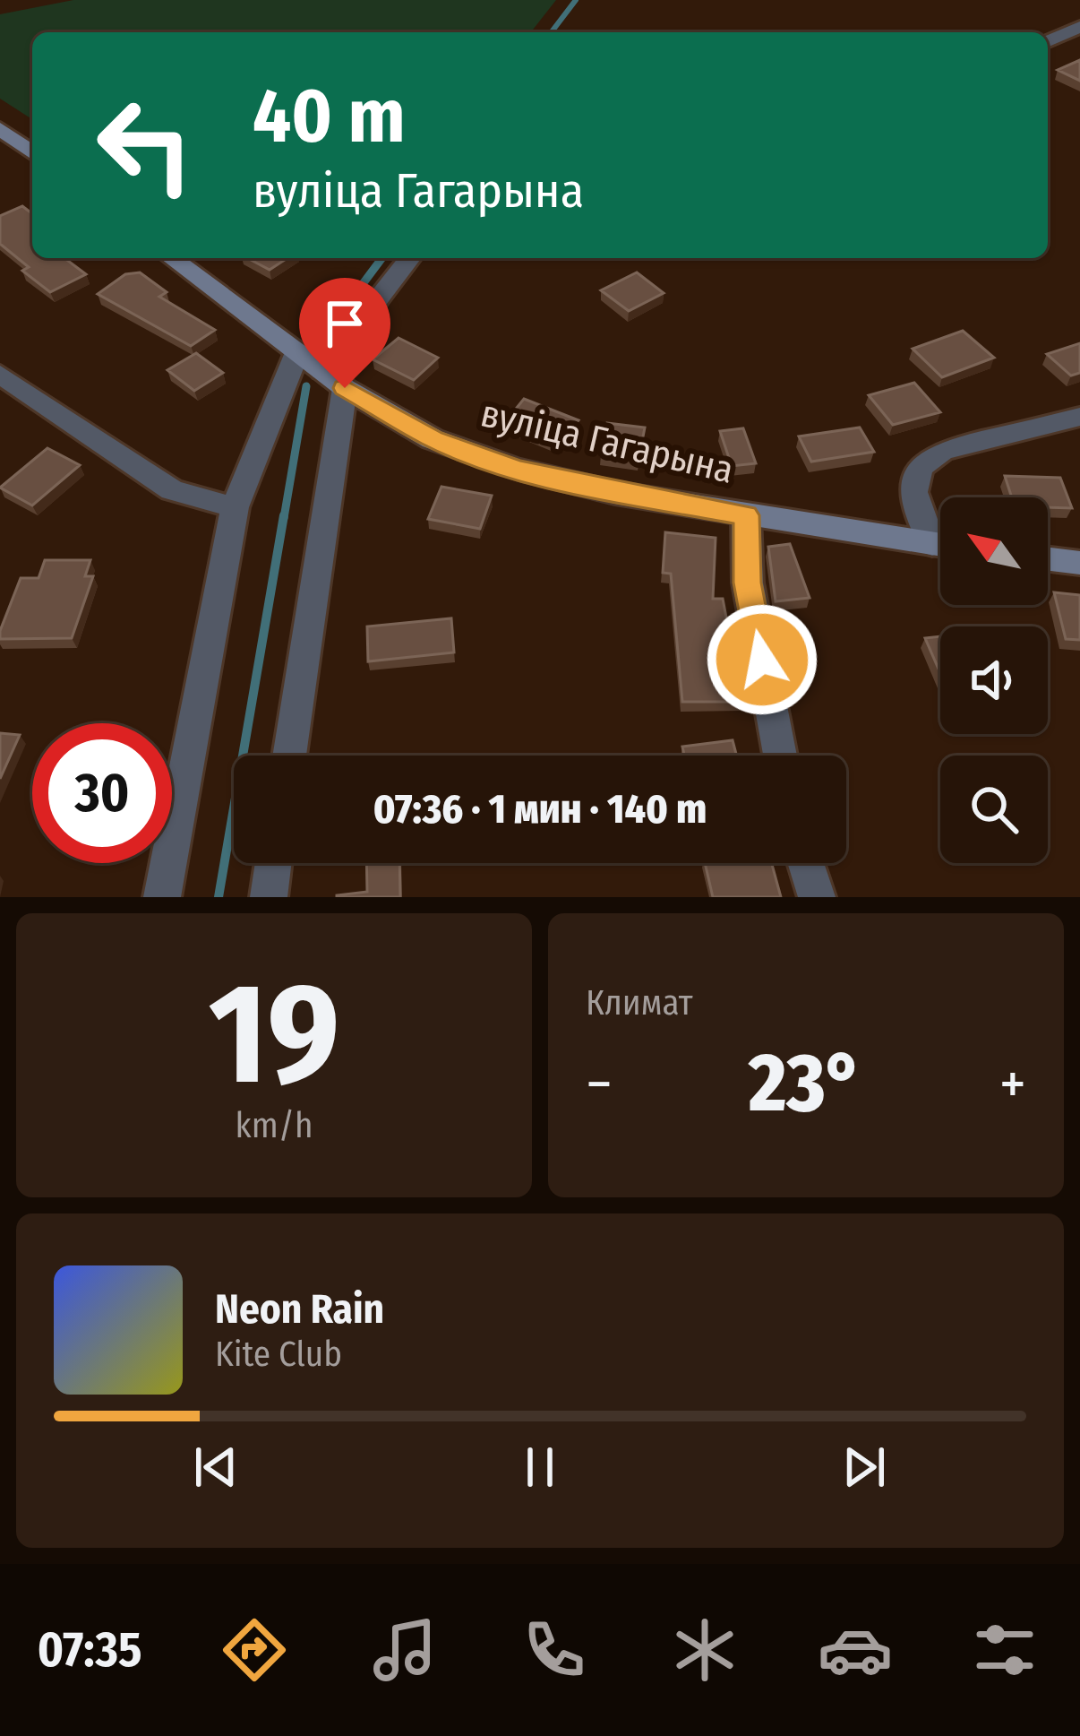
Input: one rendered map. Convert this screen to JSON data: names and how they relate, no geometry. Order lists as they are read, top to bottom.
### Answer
{
  "streets": {
    "street": ["вуліца Гагарына"]
  },
  "north": "top left",
  "page": {
    "turn": ["40 m", "вуліца Гагарына"],
    "limit": "30",
    "trip": "07:36 · 1 мин · 140 m",
    "tile": [
      ["19", "km/h"],
      "Климат"
    ],
    "heat": ["−", "23°", "+"],
    "song": ["Neon Rain", "Kite Club"],
    "tabs": "07:35"
  }
}
